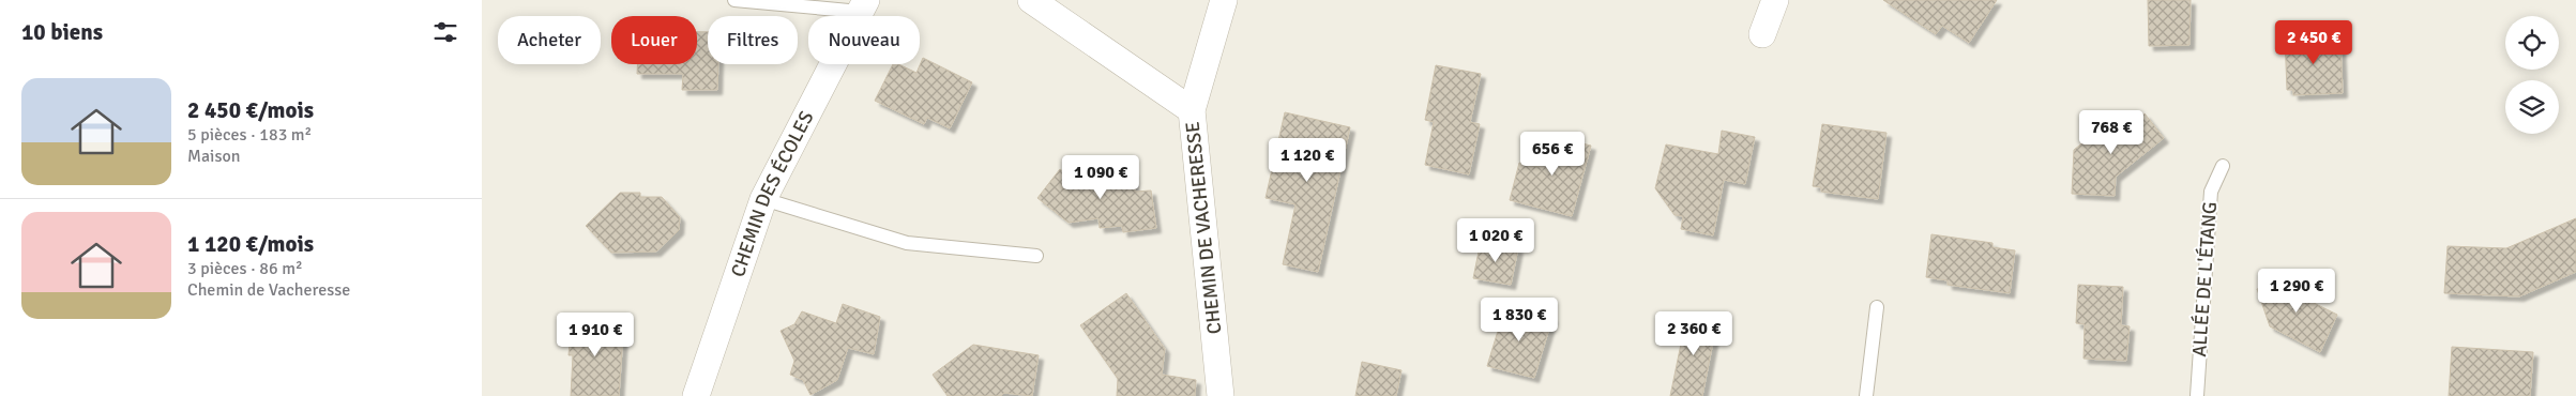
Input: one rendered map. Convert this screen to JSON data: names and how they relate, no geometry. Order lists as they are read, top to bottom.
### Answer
{
  "streets": {
    "street": ["CHEMIN DES ÉCOLES", "CHEMIN DE VACHERESSE"],
    "lane": ["ALLÉE DE L'ÉTANG"]
  },
  "page": {
    "heading": "10 biens",
    "chip": [
      "Acheter",
      "Louer",
      "Filtres",
      "Nouveau"
    ],
    "price": [
      "2 450 €",
      "768 €",
      "656 €",
      "1 120 €",
      "1 090 €",
      "1 020 €",
      "1 290 €",
      "1 830 €",
      "2 360 €",
      "1 910 €"
    ],
    "list": [
      {
        "name": "2 450 €/mois",
        "note": "5 pièces · 183 m² · Maison"
      },
      {
        "name": "1 120 €/mois",
        "note": "3 pièces · 86 m² · Chemin de Vacheresse"
      }
    ]
  }
}
